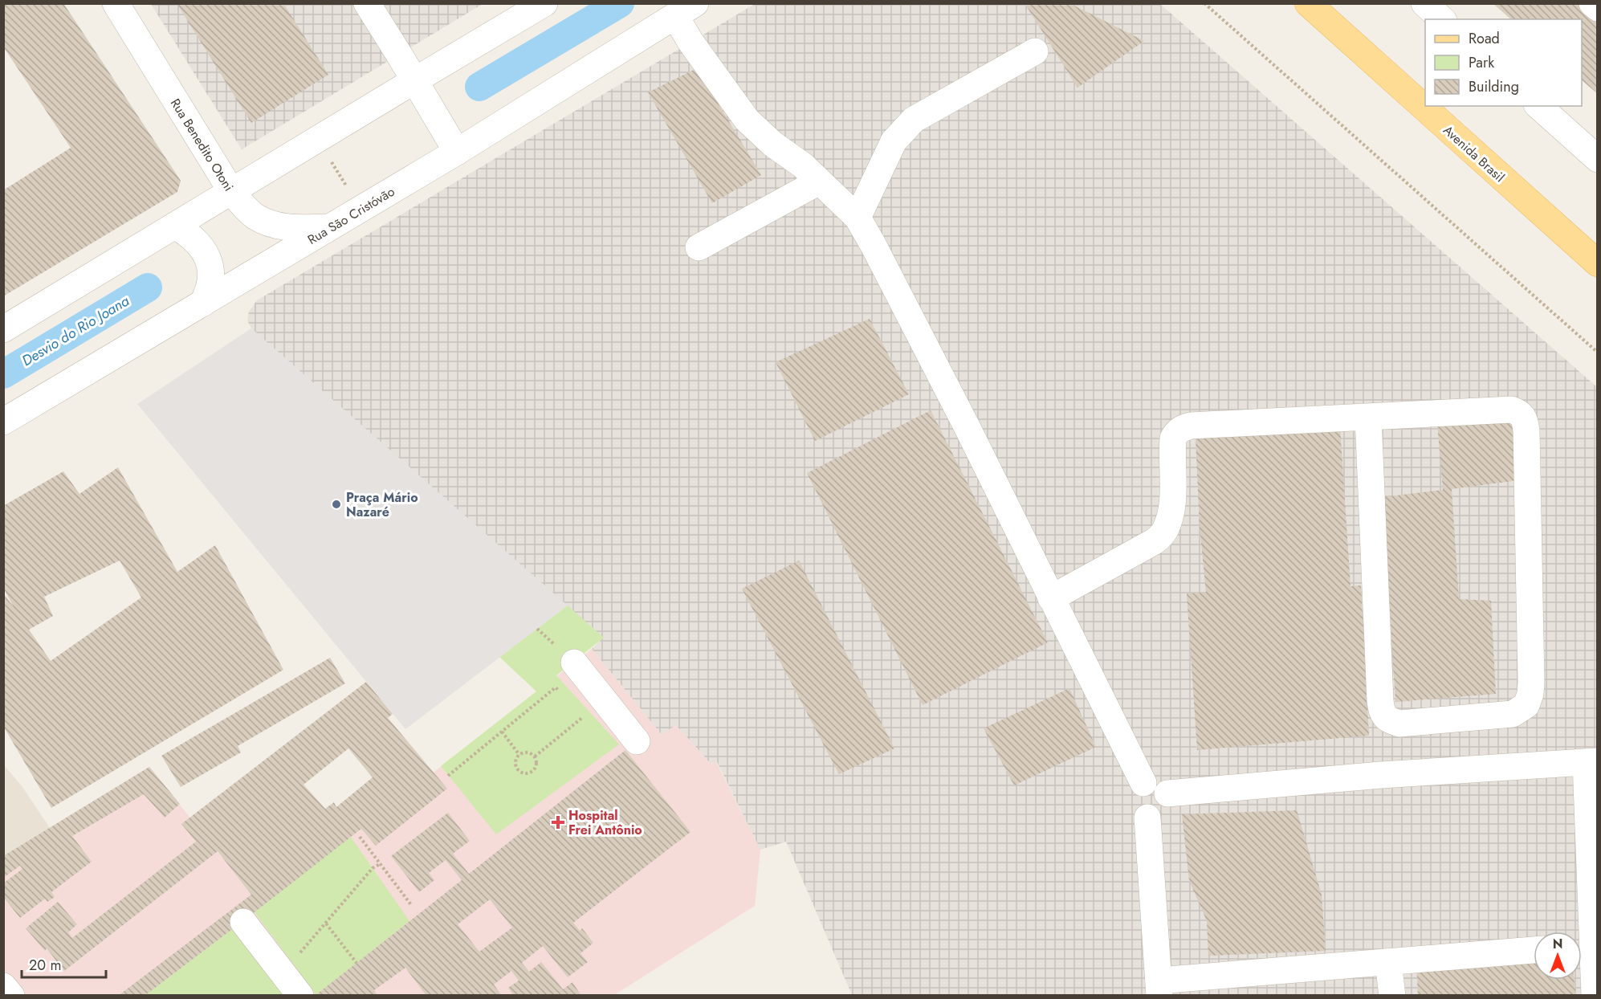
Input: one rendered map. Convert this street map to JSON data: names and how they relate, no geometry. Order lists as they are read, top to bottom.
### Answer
{
  "streets": {
    "main road": ["Avenida Brasil"],
    "street": ["Rua Benedito Otoni", "Rua São Cristóvão"]
  },
  "crossings": [
    ["Rua Benedito Otoni", "Rua São Cristóvão"]
  ],
  "water": ["Desvio do Rio Joana"],
  "places": {
    "other": ["Praça Mário Nazaré"],
    "health": ["Hospital Frei Antônio"]
  },
  "legend": ["Road", "Park", "Building"],
  "scale_bar": "20 m",
  "north": "top"
}
